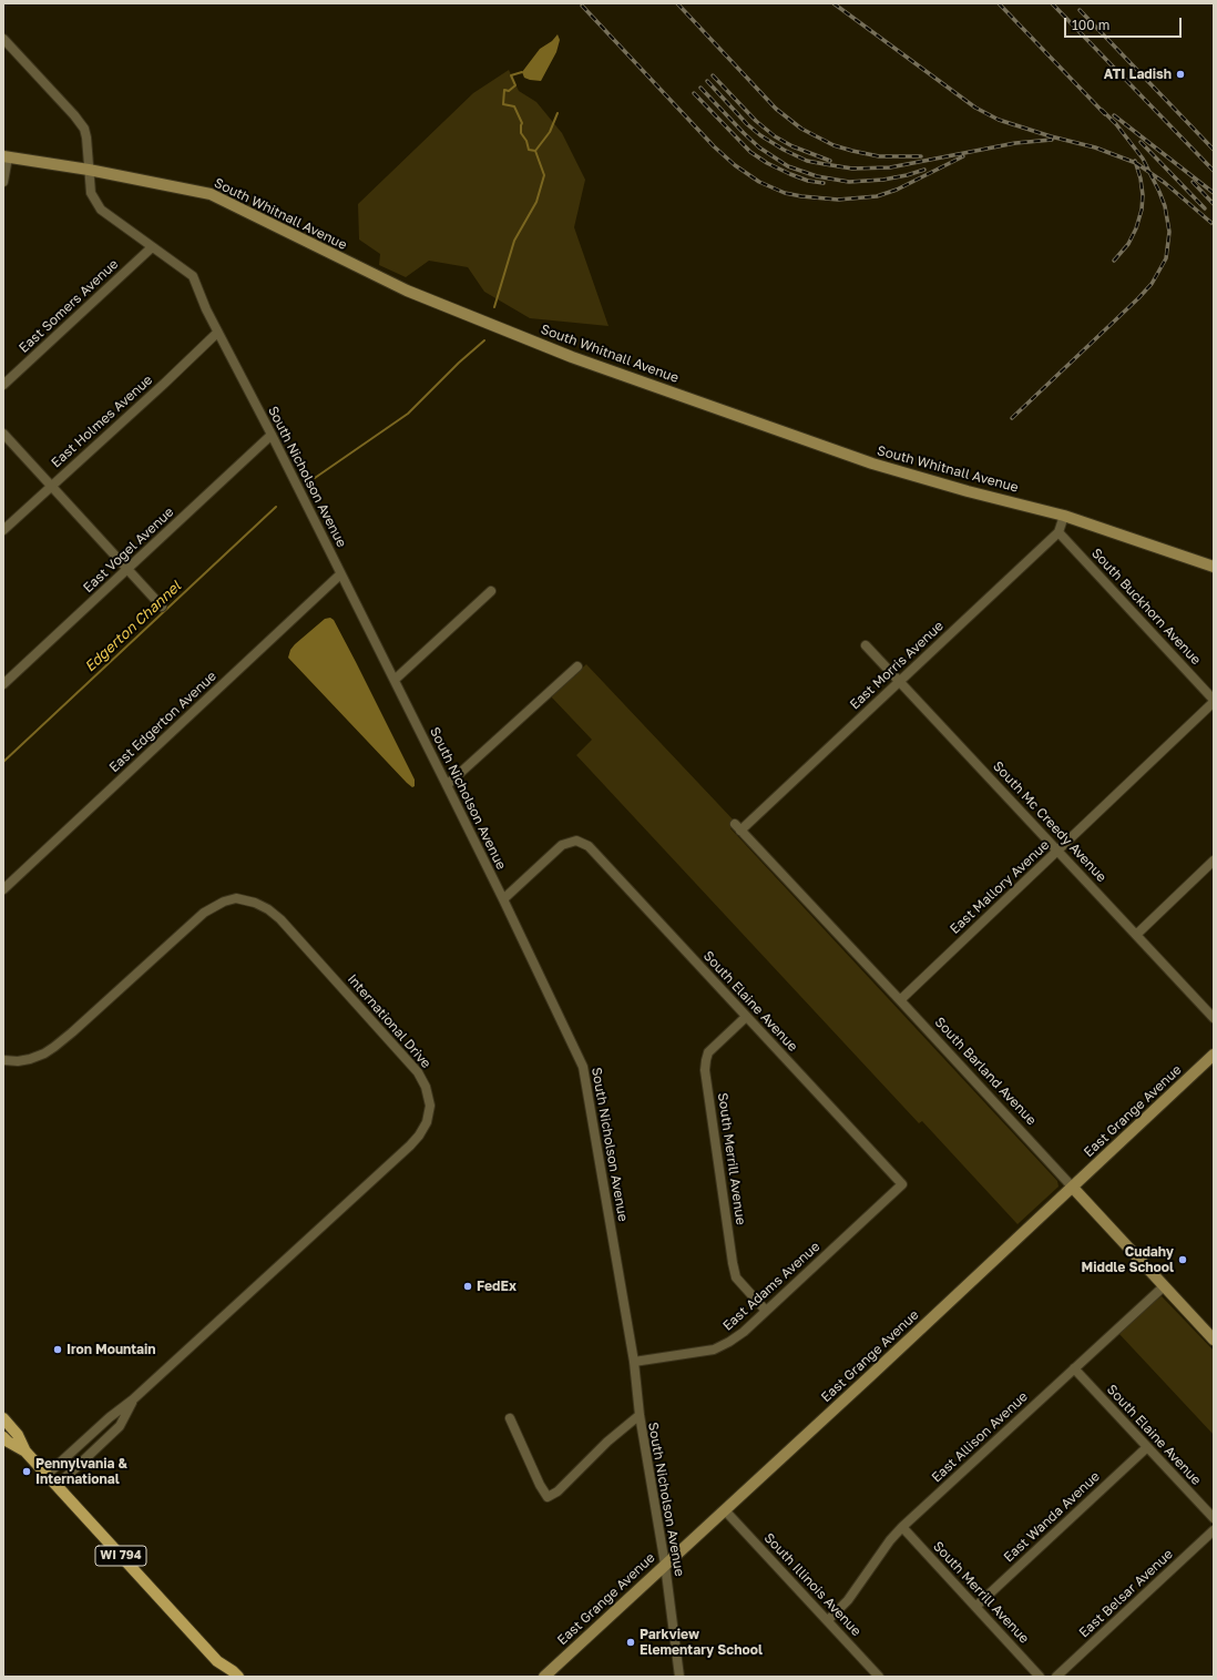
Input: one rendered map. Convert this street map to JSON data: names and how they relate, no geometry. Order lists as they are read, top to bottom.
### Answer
{
  "streets": {
    "main road": ["WI 794"],
    "street": [
      "South Whitnall Avenue",
      "East Somers Avenue",
      "East Holmes Avenue",
      "South Nicholson Avenue",
      "East Vogel Avenue",
      "South Buckhorn Avenue",
      "East Morris Avenue",
      "East Edgerton Avenue",
      "South Mc Creedy Avenue",
      "East Mallory Avenue",
      "South Elaine Avenue",
      "International Drive",
      "South Barland Avenue",
      "East Grange Avenue",
      "South Merrill Avenue",
      "East Adams Avenue",
      "East Allison Avenue",
      "East Wanda Avenue",
      "South Illinois Avenue",
      "East Belsar Avenue"
    ]
  },
  "crossings": [
    ["South Whitnall Avenue", "South Nicholson Avenue"],
    ["South Whitnall Avenue", "East Morris Avenue"],
    ["East Somers Avenue", "South Nicholson Avenue"],
    ["East Holmes Avenue", "South Nicholson Avenue"],
    ["South Nicholson Avenue", "East Vogel Avenue"],
    ["South Nicholson Avenue", "East Edgerton Avenue"],
    ["South Nicholson Avenue", "South Elaine Avenue"],
    ["South Nicholson Avenue", "East Grange Avenue"],
    ["South Nicholson Avenue", "East Adams Avenue"],
    ["South Buckhorn Avenue", "East Morris Avenue"],
    ["South Buckhorn Avenue", "East Mallory Avenue"],
    ["East Morris Avenue", "South Mc Creedy Avenue"],
    ["East Morris Avenue", "South Barland Avenue"],
    ["South Mc Creedy Avenue", "East Mallory Avenue"],
    ["East Mallory Avenue", "South Barland Avenue"],
    ["South Elaine Avenue", "South Merrill Avenue"],
    ["South Elaine Avenue", "East Adams Avenue"],
    ["South Elaine Avenue", "East Allison Avenue"],
    ["South Elaine Avenue", "East Wanda Avenue"],
    ["International Drive", "WI 794"],
    ["South Barland Avenue", "East Grange Avenue"],
    ["South Barland Avenue", "East Allison Avenue"],
    ["East Grange Avenue", "South Illinois Avenue"],
    ["South Merrill Avenue", "East Adams Avenue"],
    ["South Merrill Avenue", "East Allison Avenue"],
    ["South Merrill Avenue", "East Wanda Avenue"],
    ["East Allison Avenue", "South Illinois Avenue"]
  ],
  "water": ["Edgerton Channel"],
  "places": [
    "ATI Ladish",
    "Cudahy Middle School",
    "FedEx",
    "Iron Mountain",
    "Pennylvania & International",
    "Parkview Elementary School"
  ],
  "scale_bar": "100 m"
}
